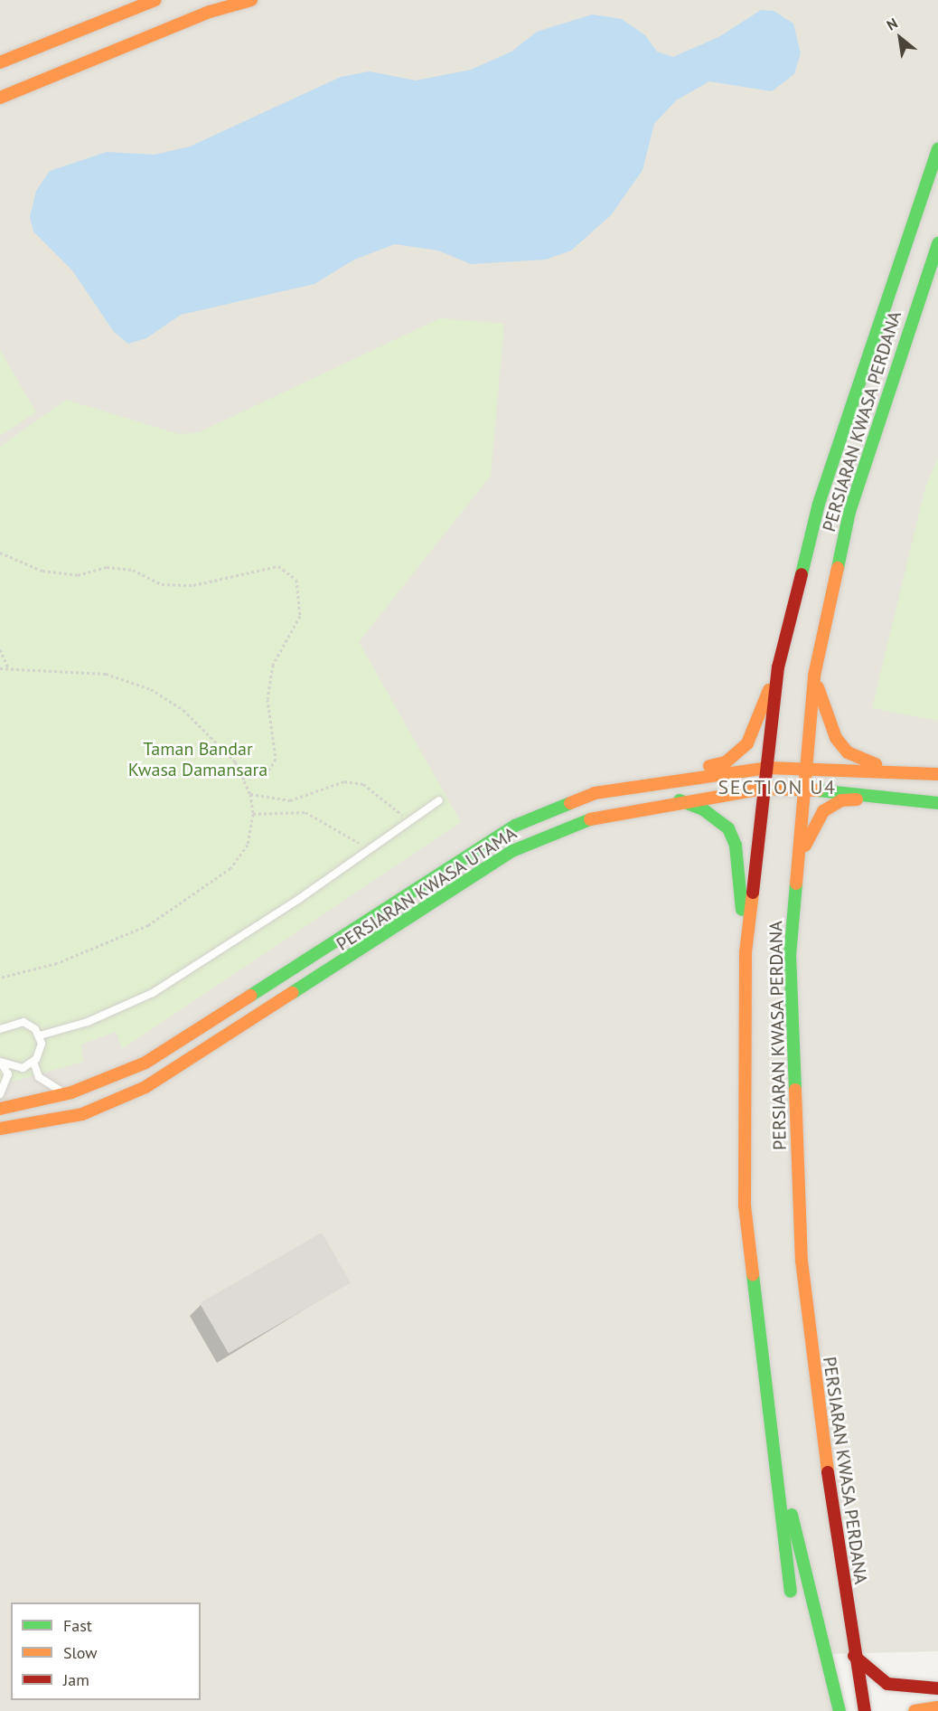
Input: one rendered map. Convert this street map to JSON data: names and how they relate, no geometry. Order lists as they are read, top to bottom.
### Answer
{
  "streets": {
    "main road": ["PERSIARAN KWASA PERDANA", "PERSIARAN KWASA UTAMA"]
  },
  "crossings": [
    ["PERSIARAN KWASA PERDANA", "PERSIARAN KWASA UTAMA"]
  ],
  "districts": ["SECTION U4"],
  "parks": ["Taman Bandar Kwasa Damansara"],
  "legend": ["Fast", "Slow", "Jam"],
  "north": "top left"
}
